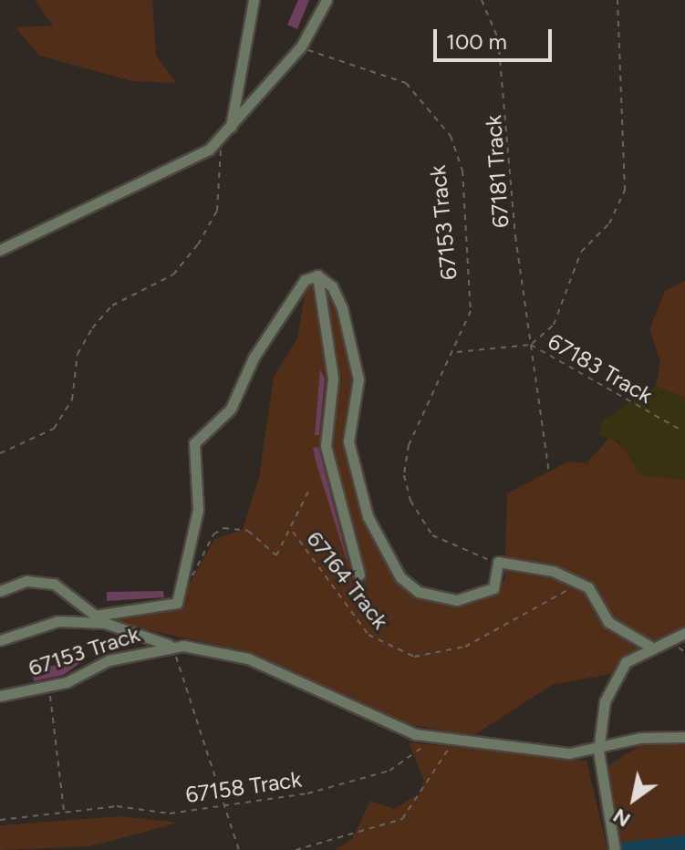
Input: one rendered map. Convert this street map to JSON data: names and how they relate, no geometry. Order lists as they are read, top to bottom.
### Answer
{
  "streets": {
    "street": ["67153 Track"],
    "path": [
      "67181 Track",
      "67183 Track",
      "67164 Track",
      "67158 Track"
    ]
  },
  "crossings": [
    ["67181 Track", "67183 Track"],
    ["67153 Track", "67183 Track"],
    ["67153 Track", "67158 Track"]
  ],
  "scale_bar": "100 m",
  "north": "bottom left"
}
